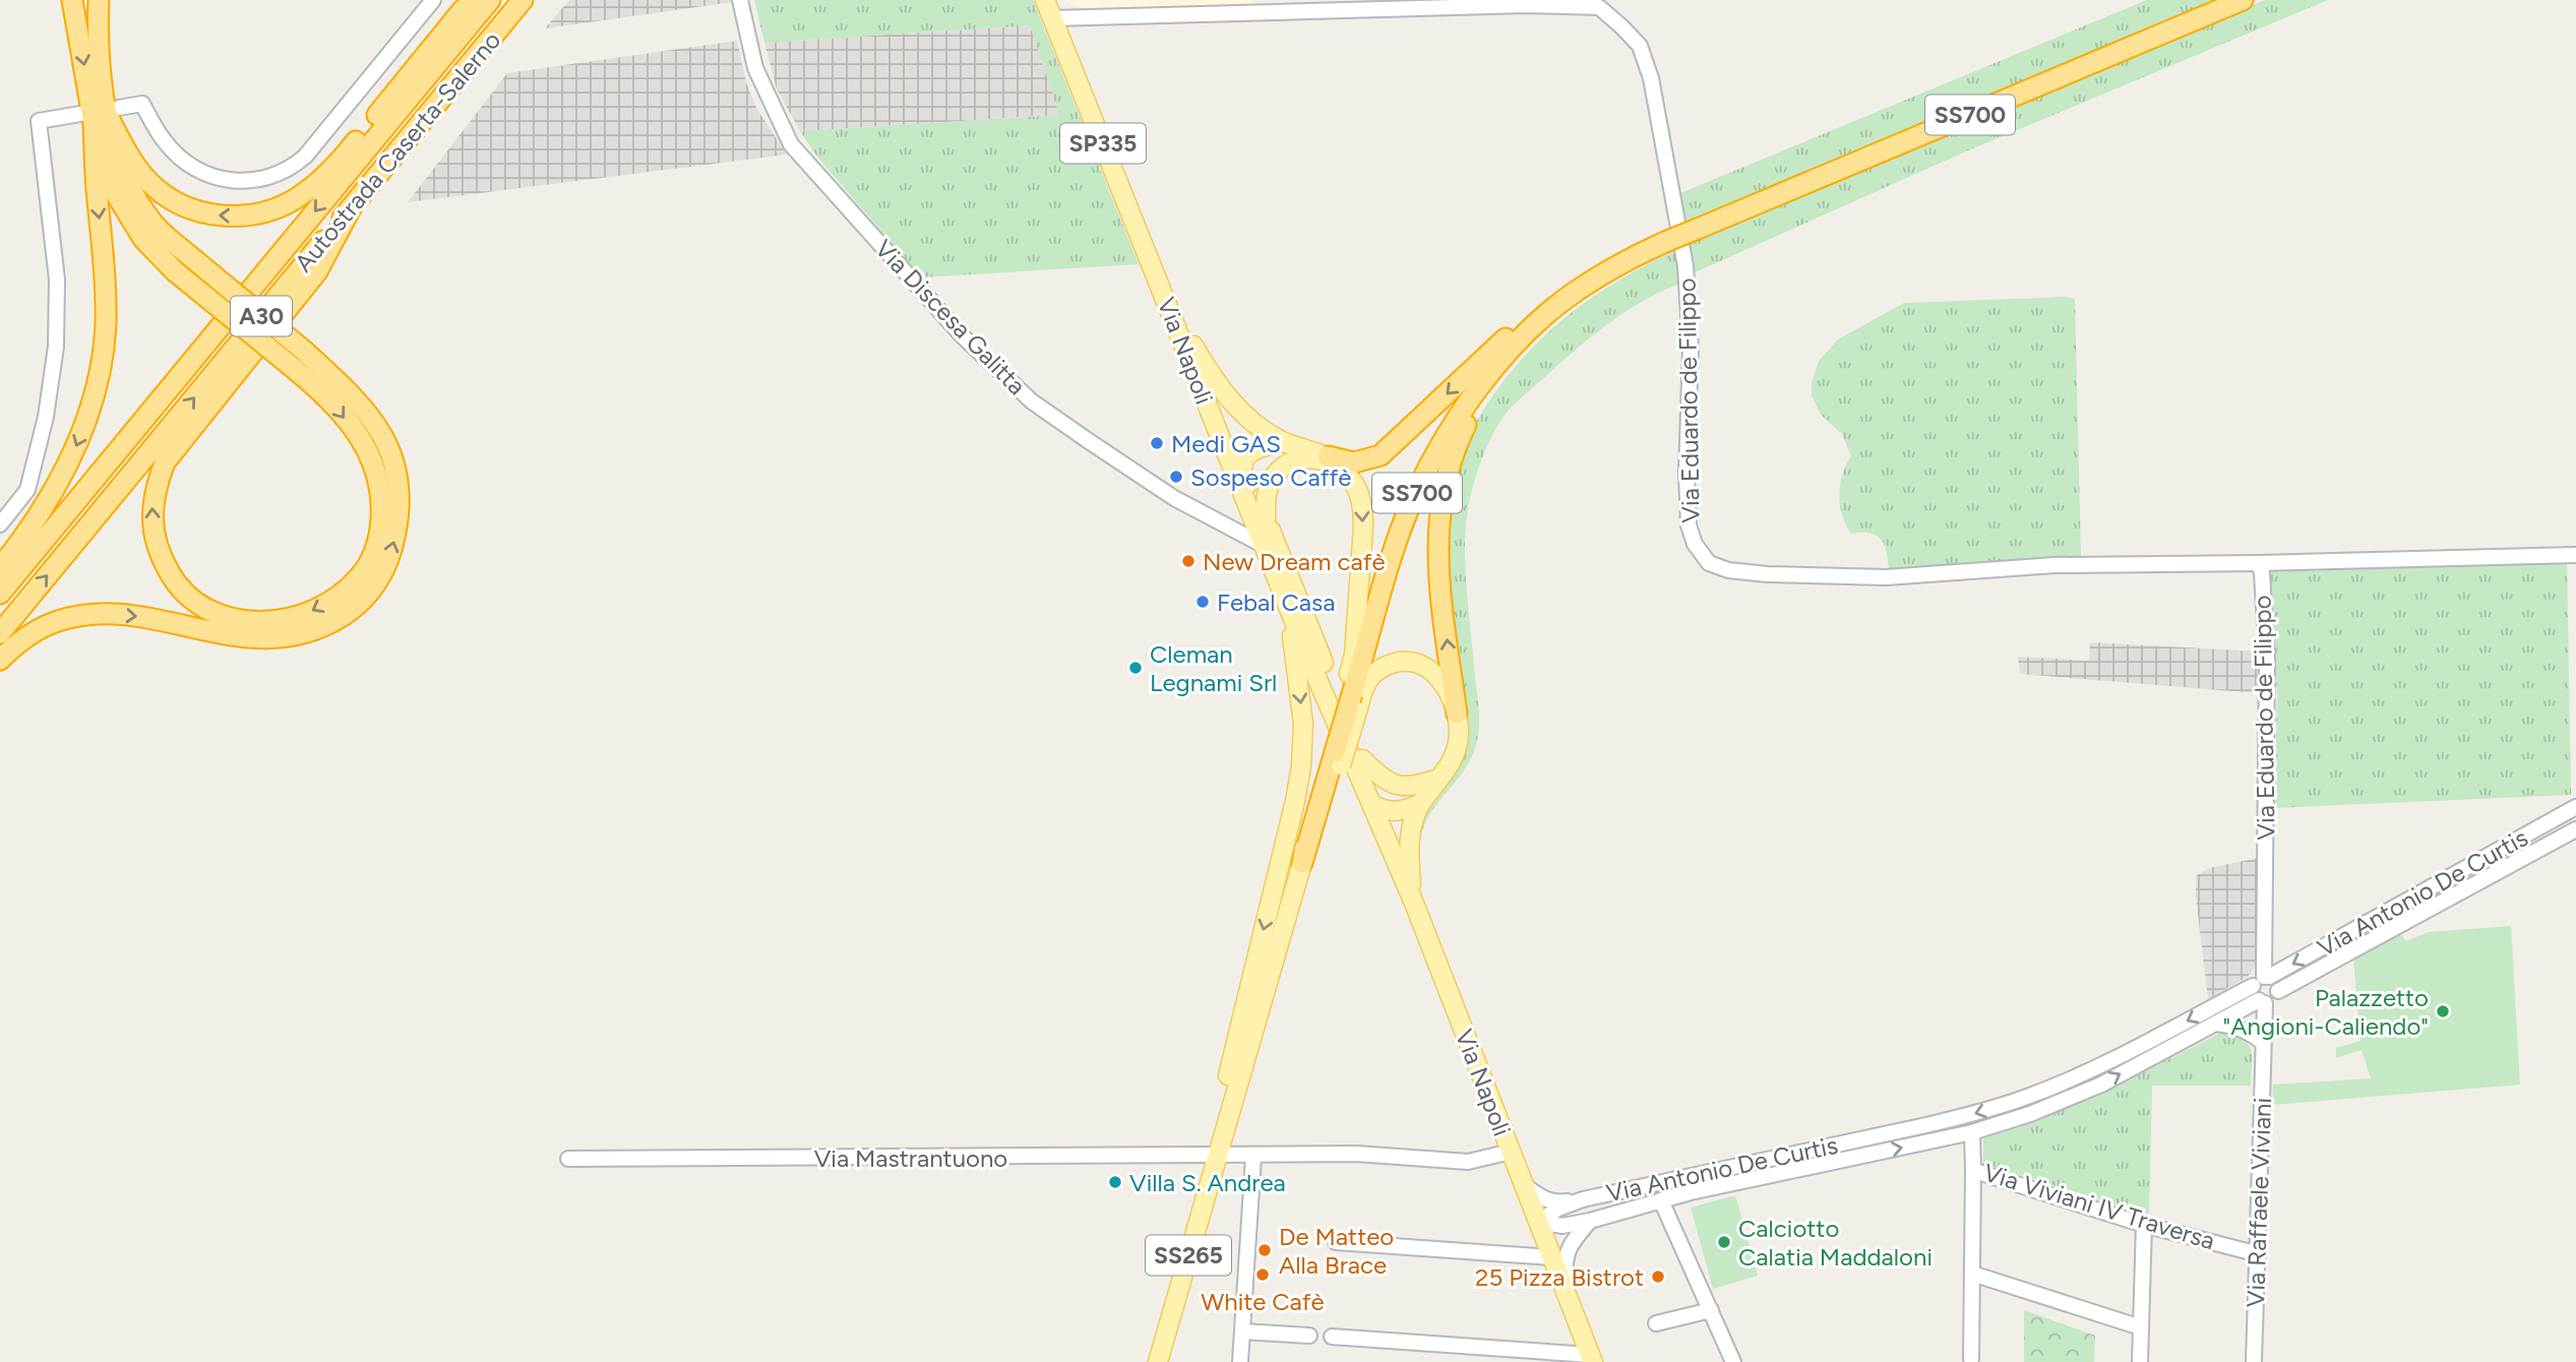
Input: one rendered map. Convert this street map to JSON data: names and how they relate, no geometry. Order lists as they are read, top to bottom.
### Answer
{
  "streets": {
    "highway": ["SS700", "Autostrada Caserta-Salerno", "A30"],
    "main road": ["SP335", "Via Napoli", "SS265"],
    "street": [
      "Via Discesa Galitta",
      "Via Eduardo de Filippo",
      "Via Antonio De Curtis",
      "Via Mastrantuono",
      "Via Raffaele Viviani",
      "Via Viviani IV Traversa"
    ]
  },
  "crossings": [
    ["SS700", "Via Mastrantuono"],
    ["SS700", "SS265"],
    ["SP335", "Via Napoli"],
    ["SP335", "Via Eduardo de Filippo"],
    ["Via Discesa Galitta", "Via Napoli"],
    ["Via Napoli", "Via Antonio De Curtis"],
    ["Via Napoli", "Via Mastrantuono"],
    ["Via Eduardo de Filippo", "Via Antonio De Curtis"],
    ["Via Eduardo de Filippo", "Via Raffaele Viviani"],
    ["Via Antonio De Curtis", "Via Raffaele Viviani"],
    ["Via Antonio De Curtis", "Via Viviani IV Traversa"],
    ["Via Mastrantuono", "SS265"],
    ["Via Raffaele Viviani", "Via Viviani IV Traversa"]
  ],
  "places": [
    "Medi GAS",
    "Sospeso Caffè",
    "New Dream cafè",
    "Febal Casa",
    "Cleman Legnami Srl",
    "Palazzetto \"Angioni-Caliendo\"",
    "Villa S. Andrea",
    "Calciotto Calatia Maddaloni",
    "De Matteo Alla Brace",
    "White Cafè",
    "25 Pizza Bistrot"
  ]
}
